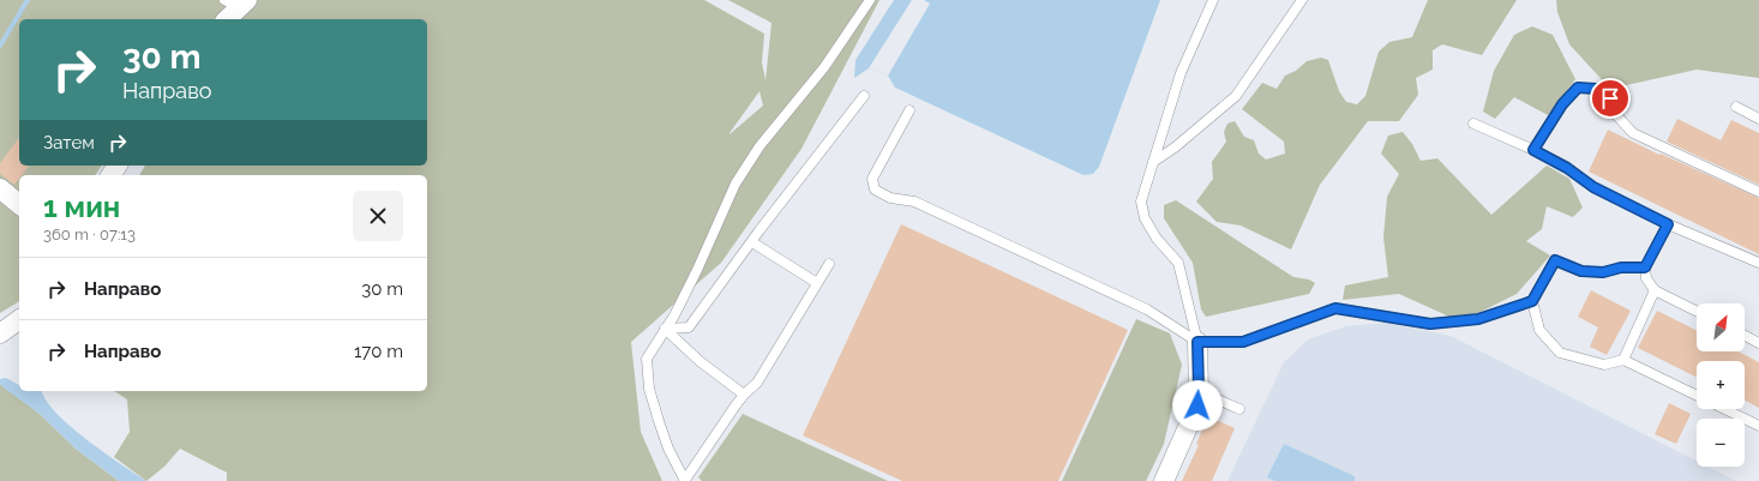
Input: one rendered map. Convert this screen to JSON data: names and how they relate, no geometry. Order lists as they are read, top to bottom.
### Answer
{
  "north": "top right",
  "page": {
    "turn": ["30 m", "Направо"],
    "then": "Затем",
    "heading": ["1 мин", "360 m · 07:13"],
    "list": [
      {
        "name": "Направо",
        "value": "30 m"
      },
      {
        "name": "Направо",
        "value": "170 m"
      }
    ],
    "map_buttons": ["+", "−"]
  }
}
